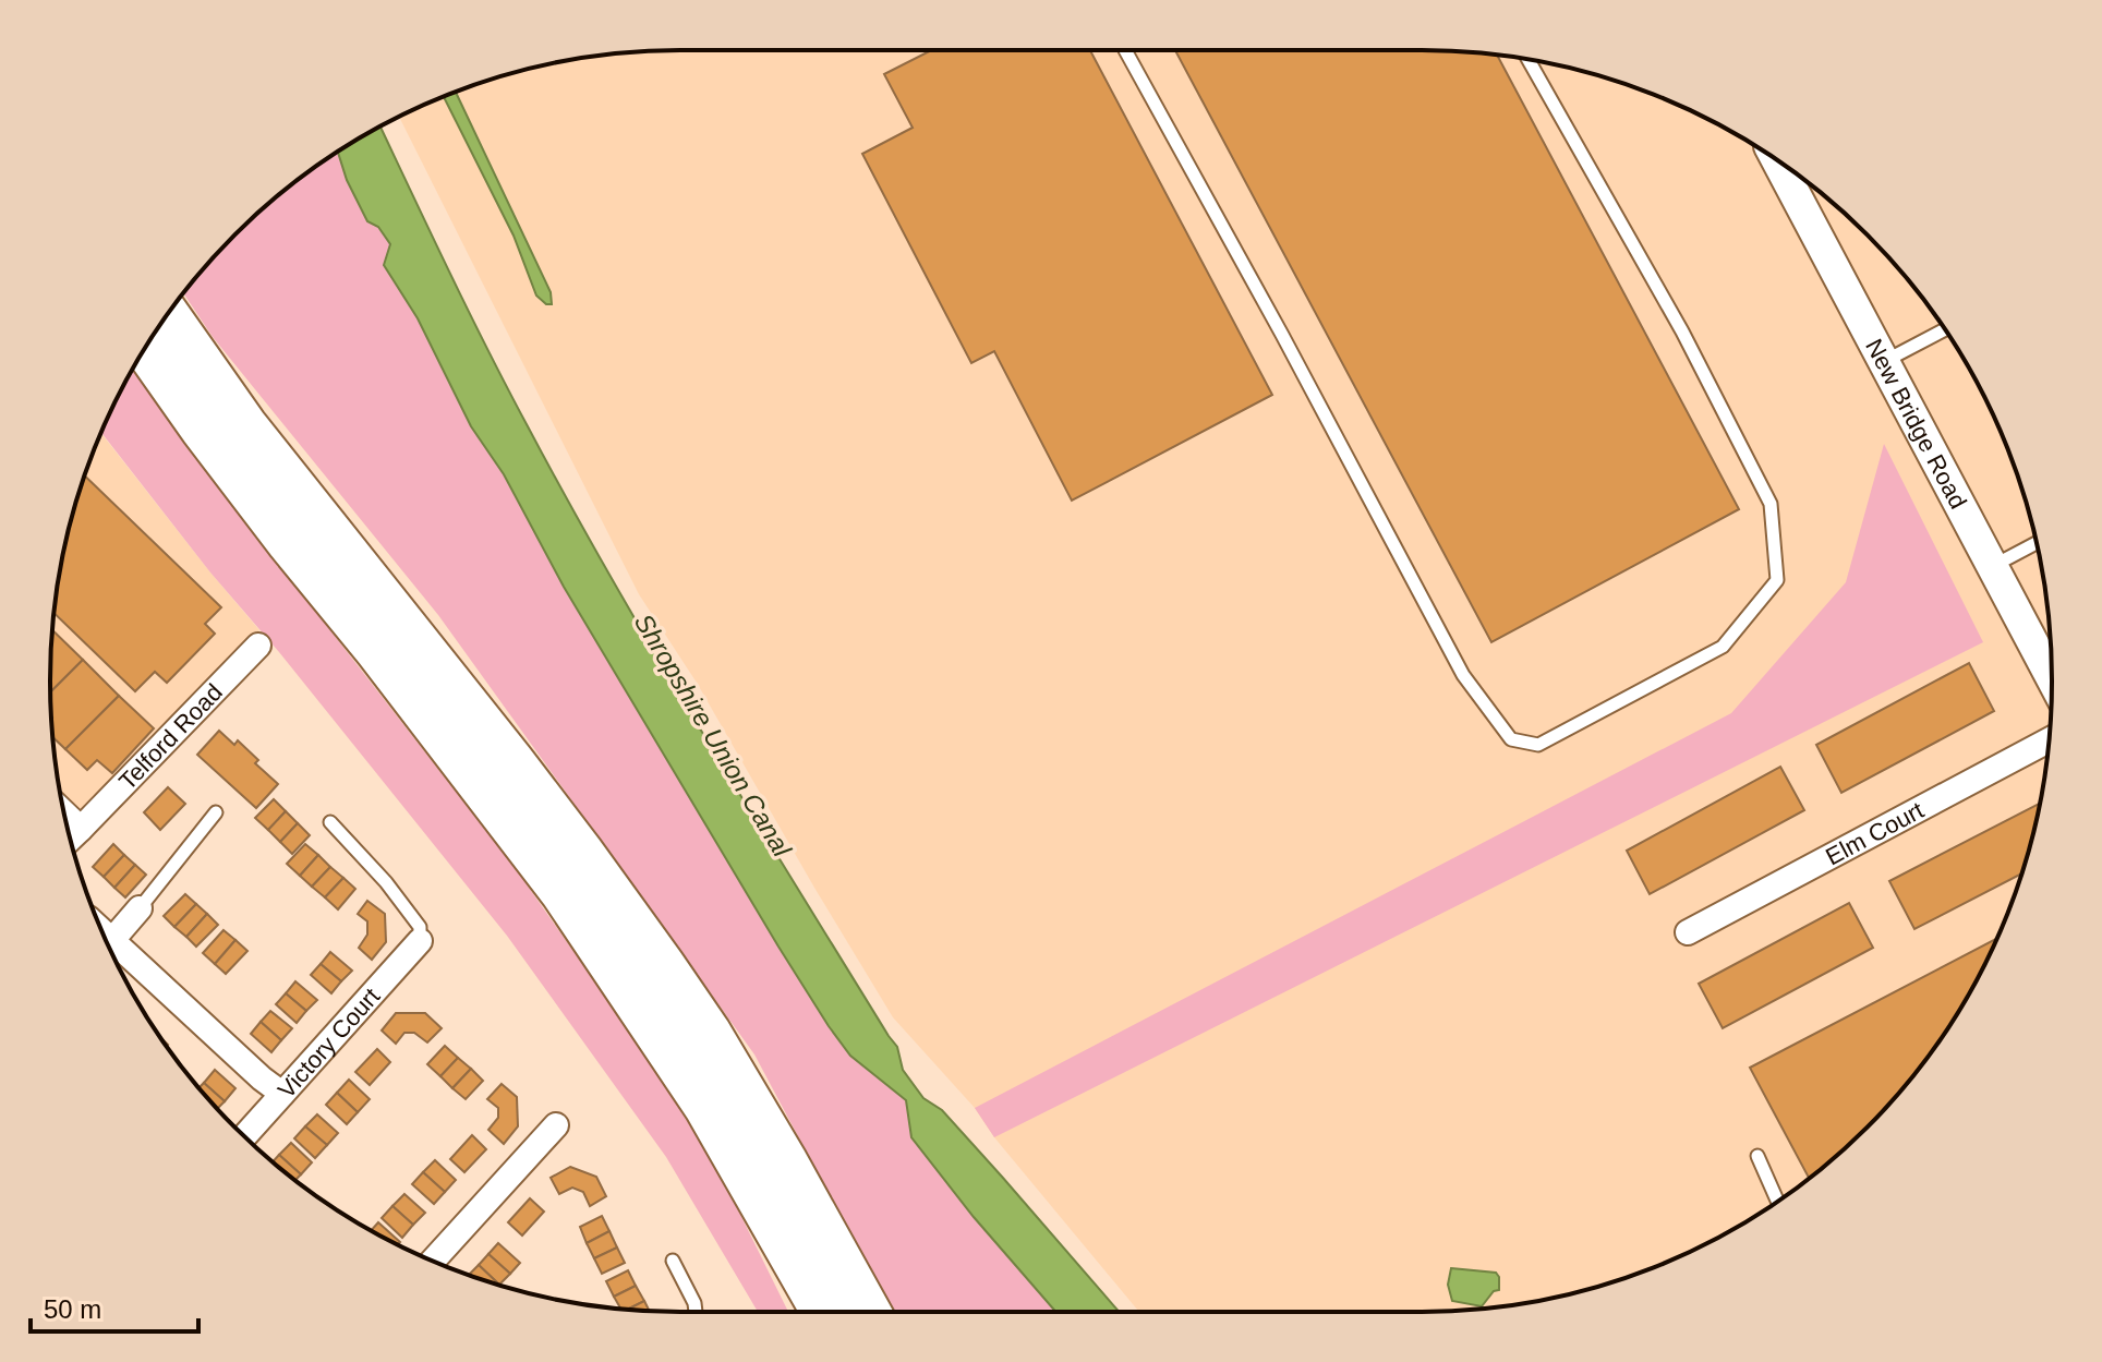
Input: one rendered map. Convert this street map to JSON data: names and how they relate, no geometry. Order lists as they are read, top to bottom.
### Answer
{
  "streets": {
    "street": [
      "New Bridge Road",
      "Telford Road",
      "Elm Court",
      "Victory Court"
    ]
  },
  "water": ["Shropshire Union Canal"],
  "scale_bar": "50 m"
}
